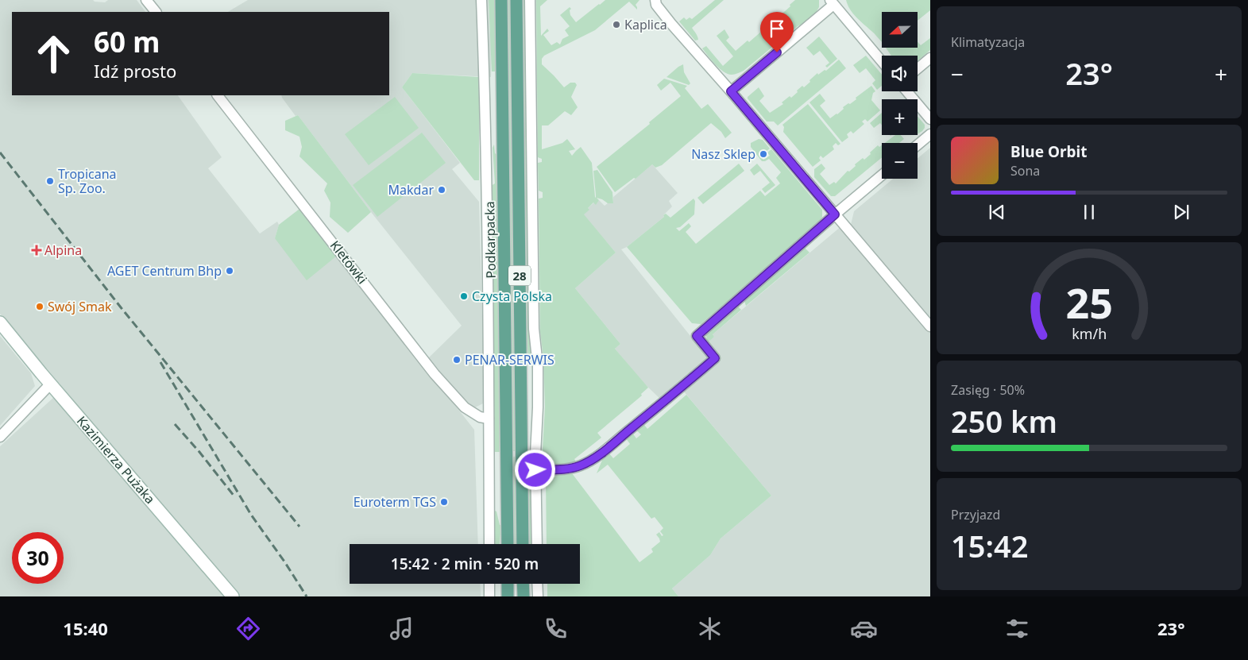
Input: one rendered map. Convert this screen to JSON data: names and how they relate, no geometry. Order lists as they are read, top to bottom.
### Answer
{
  "streets": {
    "main road": ["Podkarpacka", "28"],
    "street": ["Kletówki", "Kazimierza Pużaka"]
  },
  "places": {
    "other": [
      "Kaplica",
      "Nasz Sklep",
      "Tropicana Sp. Zoo.",
      "Makdar",
      "AGET Centrum Bhp",
      "Czysta Polska",
      "Swój Smak",
      "PENAR-SERWIS",
      "Euroterm TGS"
    ],
    "health": ["Alpina"]
  },
  "north": "left",
  "page": {
    "tile": [
      "Klimatyzacja",
      ["Zasięg · 50%", "250 km"],
      ["Przyjazd", "15:42"]
    ],
    "map_buttons": ["+", "−"],
    "turn": ["60 m", "Idź prosto"],
    "heat": ["−", "23°", "+"],
    "song": ["Blue Orbit", "Sona"],
    "limit": "30",
    "trip": "15:42 · 2 min · 520 m",
    "tabs": ["15:40", "23°"],
    "gauge": ["25", "km/h"]
  }
}
